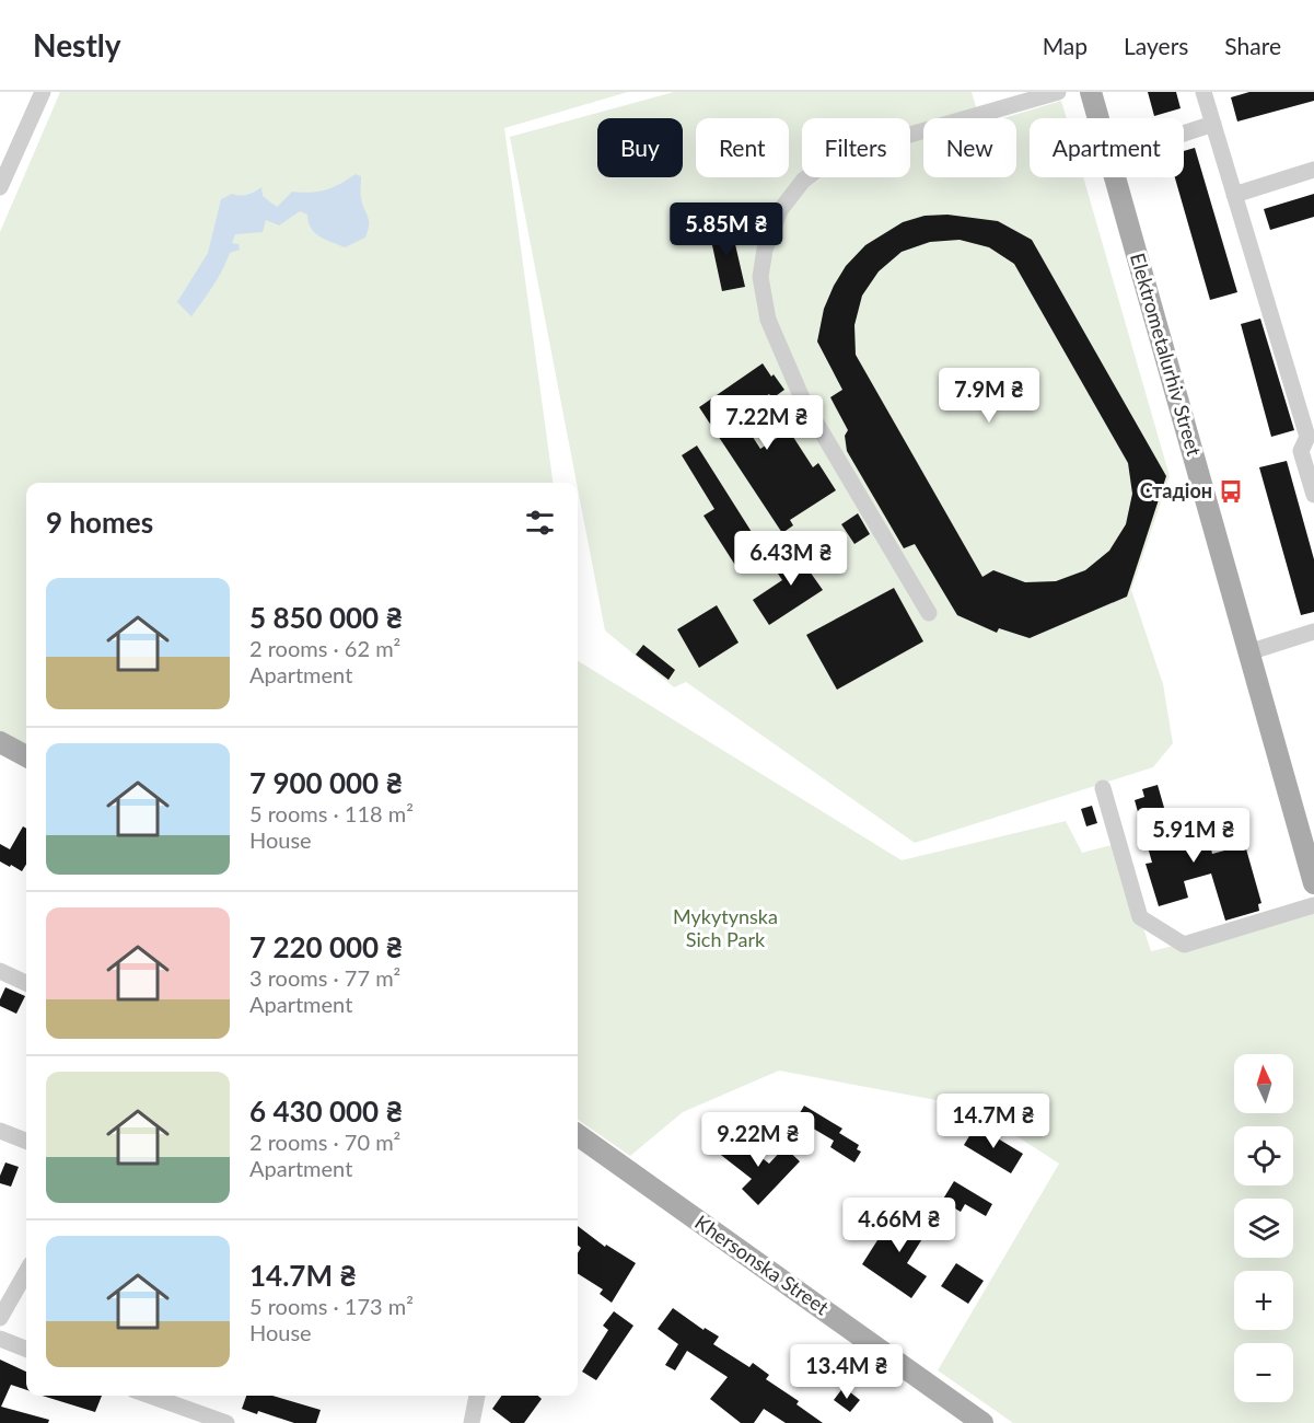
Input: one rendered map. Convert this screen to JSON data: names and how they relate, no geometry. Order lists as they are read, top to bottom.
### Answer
{
  "streets": {
    "main road": ["Elektrometalurhiv Street", "Khersonska Street"]
  },
  "parks": ["Mykytynska Sich Park"],
  "places": {
    "bus stop": ["Стадіон"]
  },
  "north": "top",
  "page": {
    "header": "Nestly",
    "nav": ["Map", "Layers", "Share"],
    "chip": [
      "Buy",
      "Rent",
      "Filters",
      "New",
      "Apartment"
    ],
    "price": [
      "5.85M ₴",
      "7.9M ₴",
      "7.22M ₴",
      "6.43M ₴",
      "5.91M ₴",
      "14.7M ₴",
      "9.22M ₴",
      "4.66M ₴",
      "13.4M ₴"
    ],
    "heading": "9 homes",
    "list": [
      {
        "name": "5 850 000 ₴",
        "note": "2 rooms · 62 m² · Apartment"
      },
      {
        "name": "7 900 000 ₴",
        "note": "5 rooms · 118 m² · House"
      },
      {
        "name": "7 220 000 ₴",
        "note": "3 rooms · 77 m² · Apartment"
      },
      {
        "name": "6 430 000 ₴",
        "note": "2 rooms · 70 m² · Apartment"
      },
      {
        "name": "14.7M ₴",
        "note": "5 rooms · 173 m² · House"
      }
    ],
    "map_buttons": ["+", "−"]
  }
}
